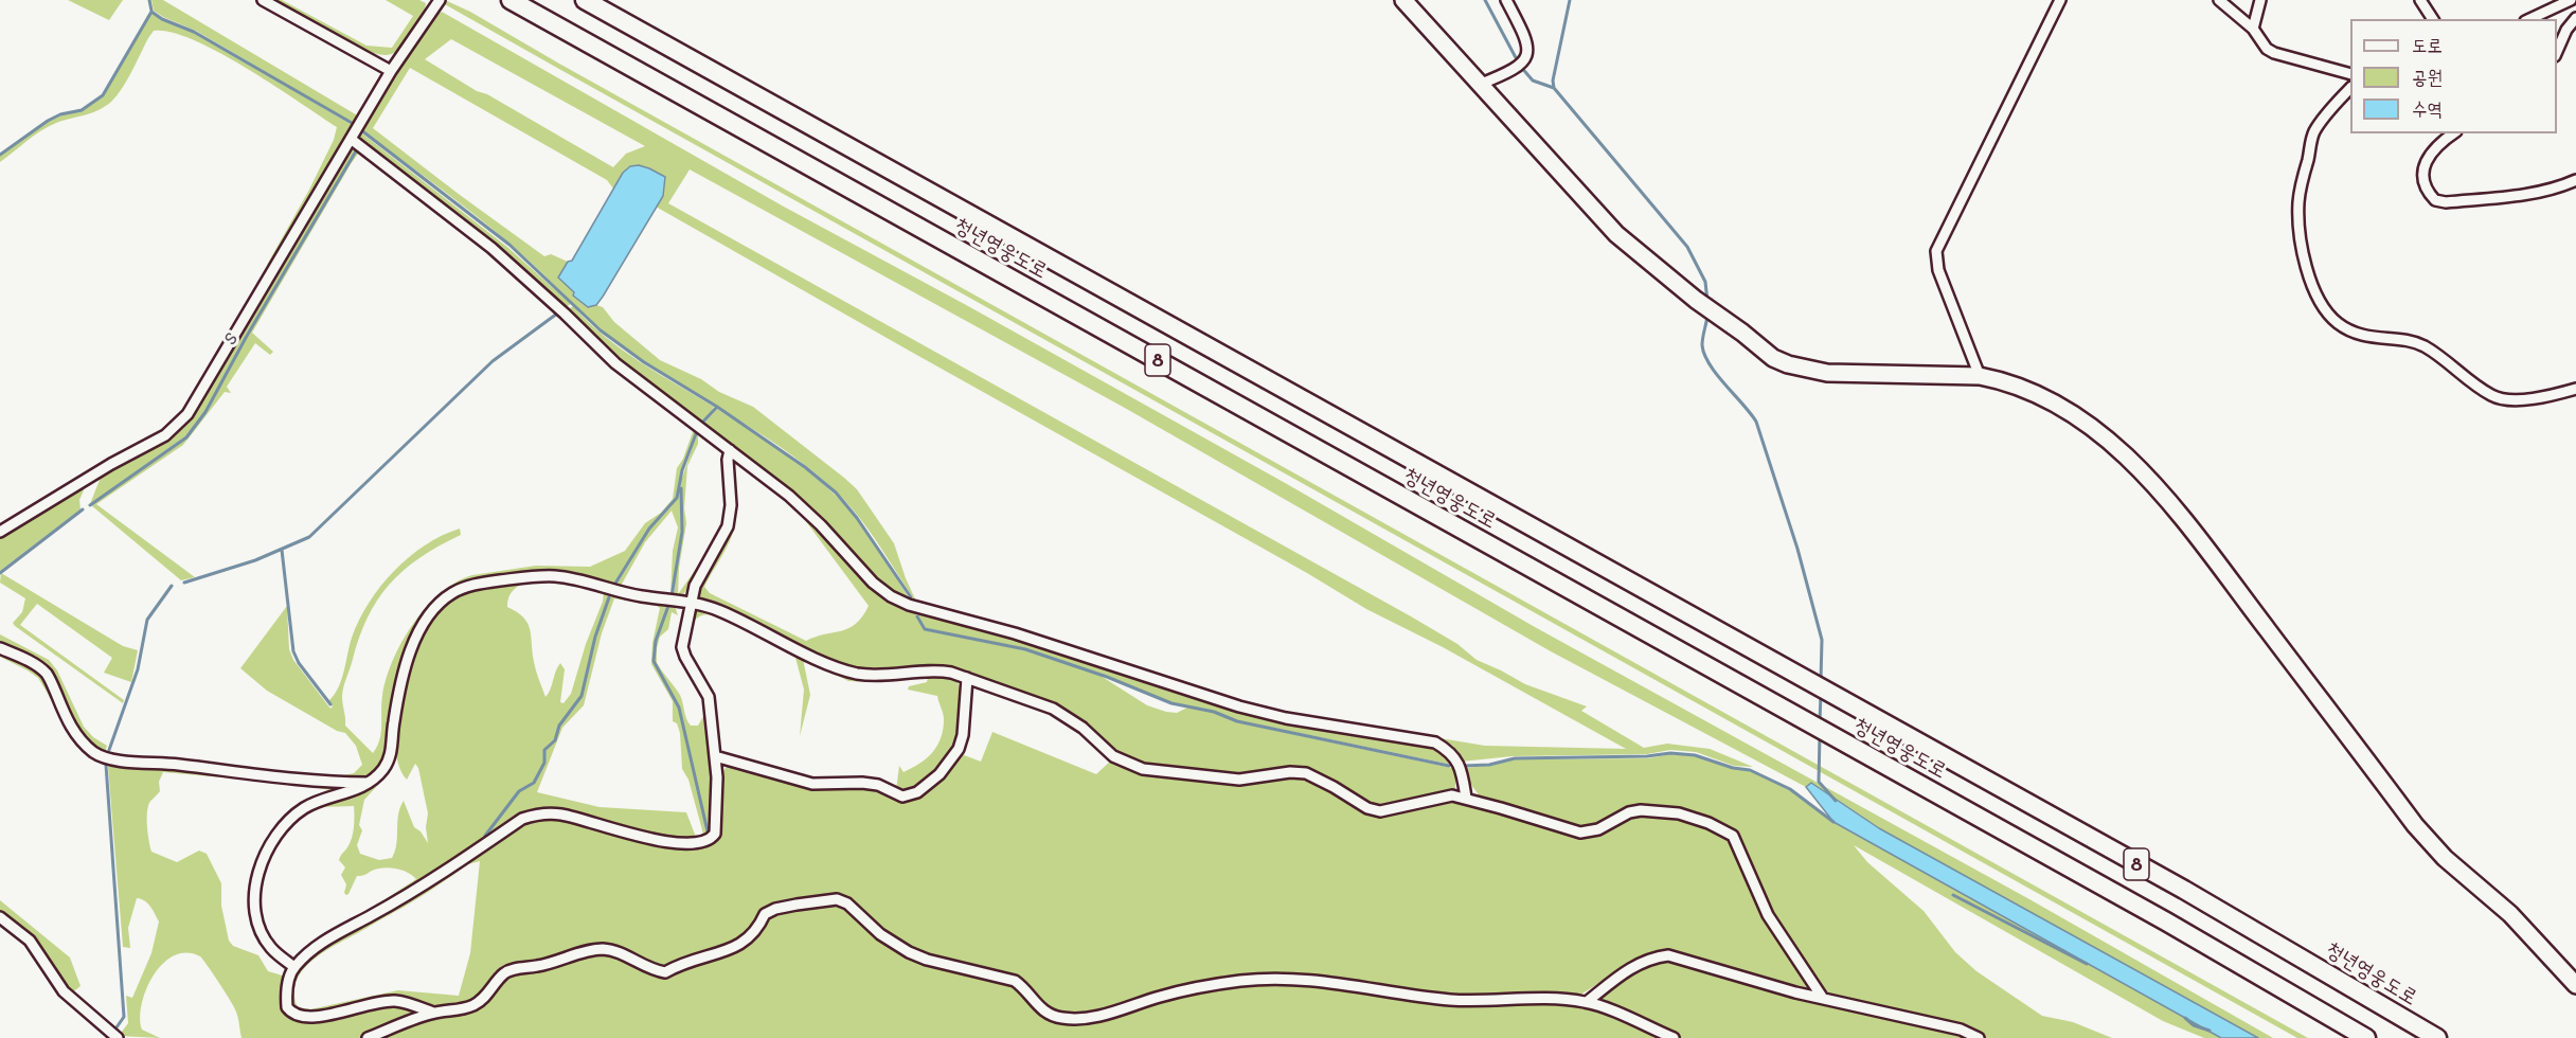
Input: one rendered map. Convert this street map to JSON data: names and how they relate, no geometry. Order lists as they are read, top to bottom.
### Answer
{
  "streets": {
    "highway": ["청년영웅도로", "8"]
  },
  "water": ["s"],
  "legend": ["도로", "공원", "수역"]
}
